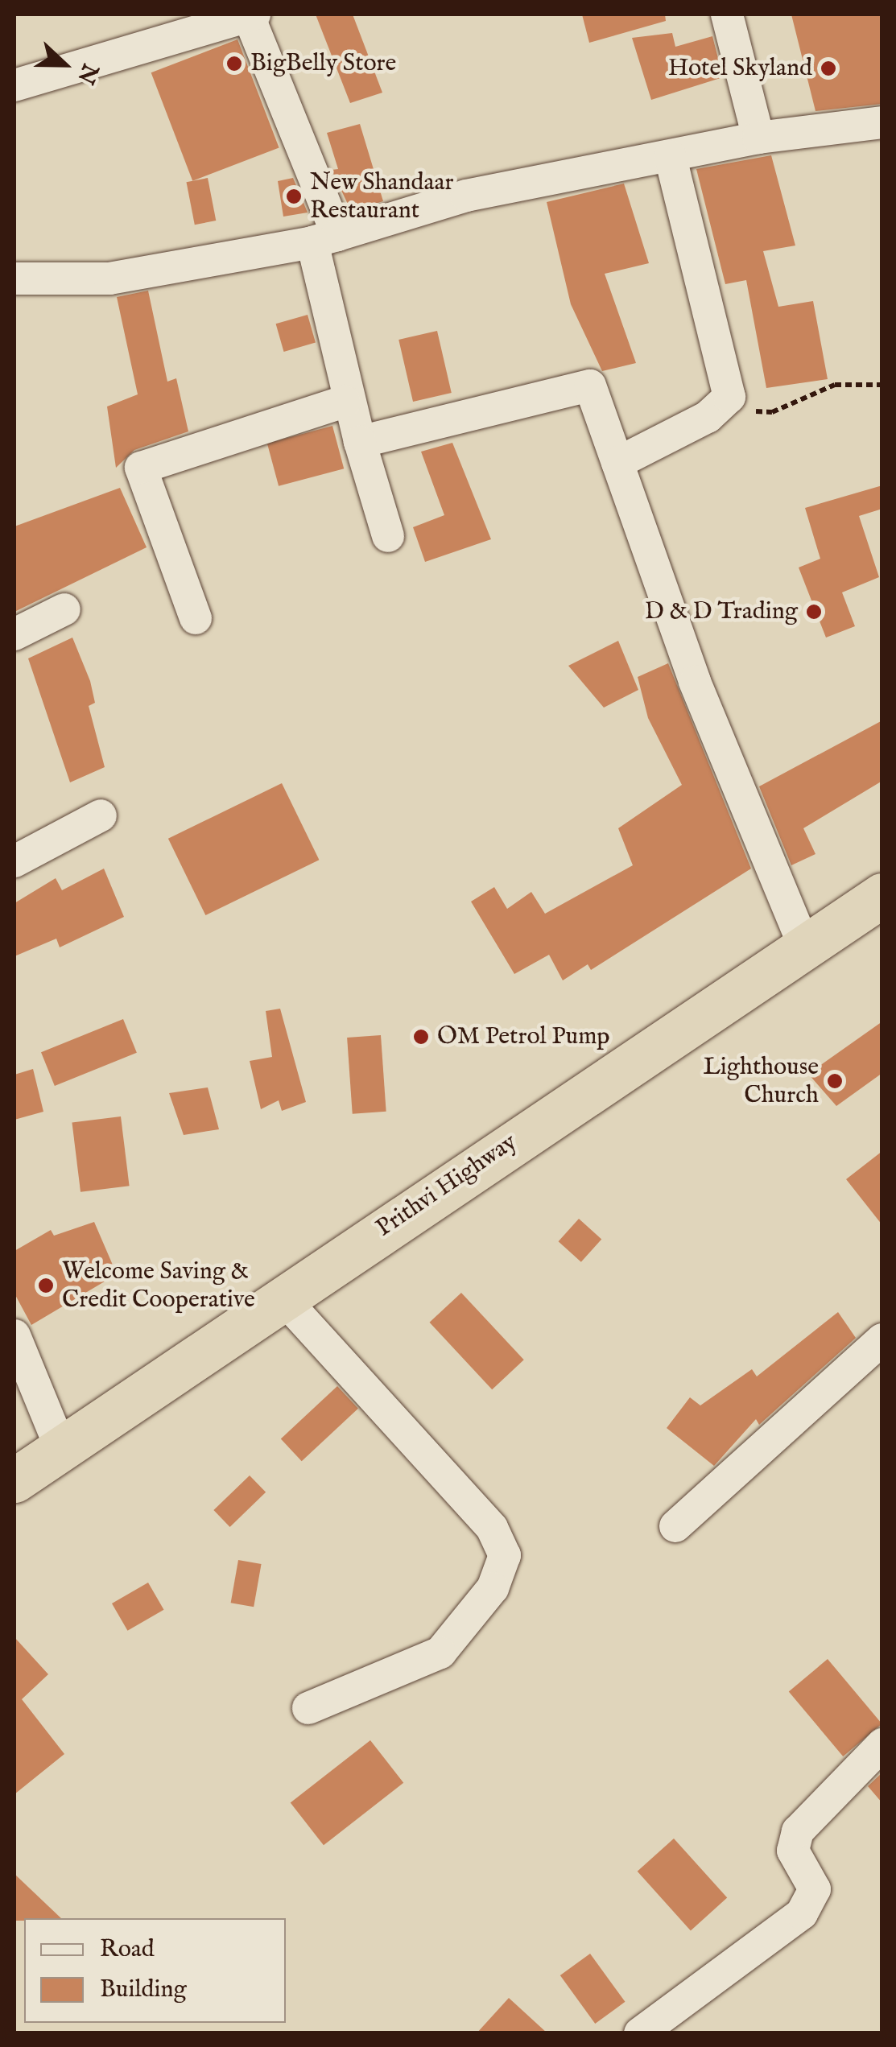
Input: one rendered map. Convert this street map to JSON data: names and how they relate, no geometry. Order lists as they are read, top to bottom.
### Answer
{
  "streets": {
    "highway": ["Prithvi Highway"]
  },
  "places": [
    "BigBelly Store",
    "Hotel Skyland",
    "New Shandaar Restaurant",
    "D & D Trading",
    "OM Petrol Pump",
    "Lighthouse Church",
    "Welcome Saving & Credit Cooperative"
  ],
  "legend": ["Road", "Building"],
  "north": "right"
}
